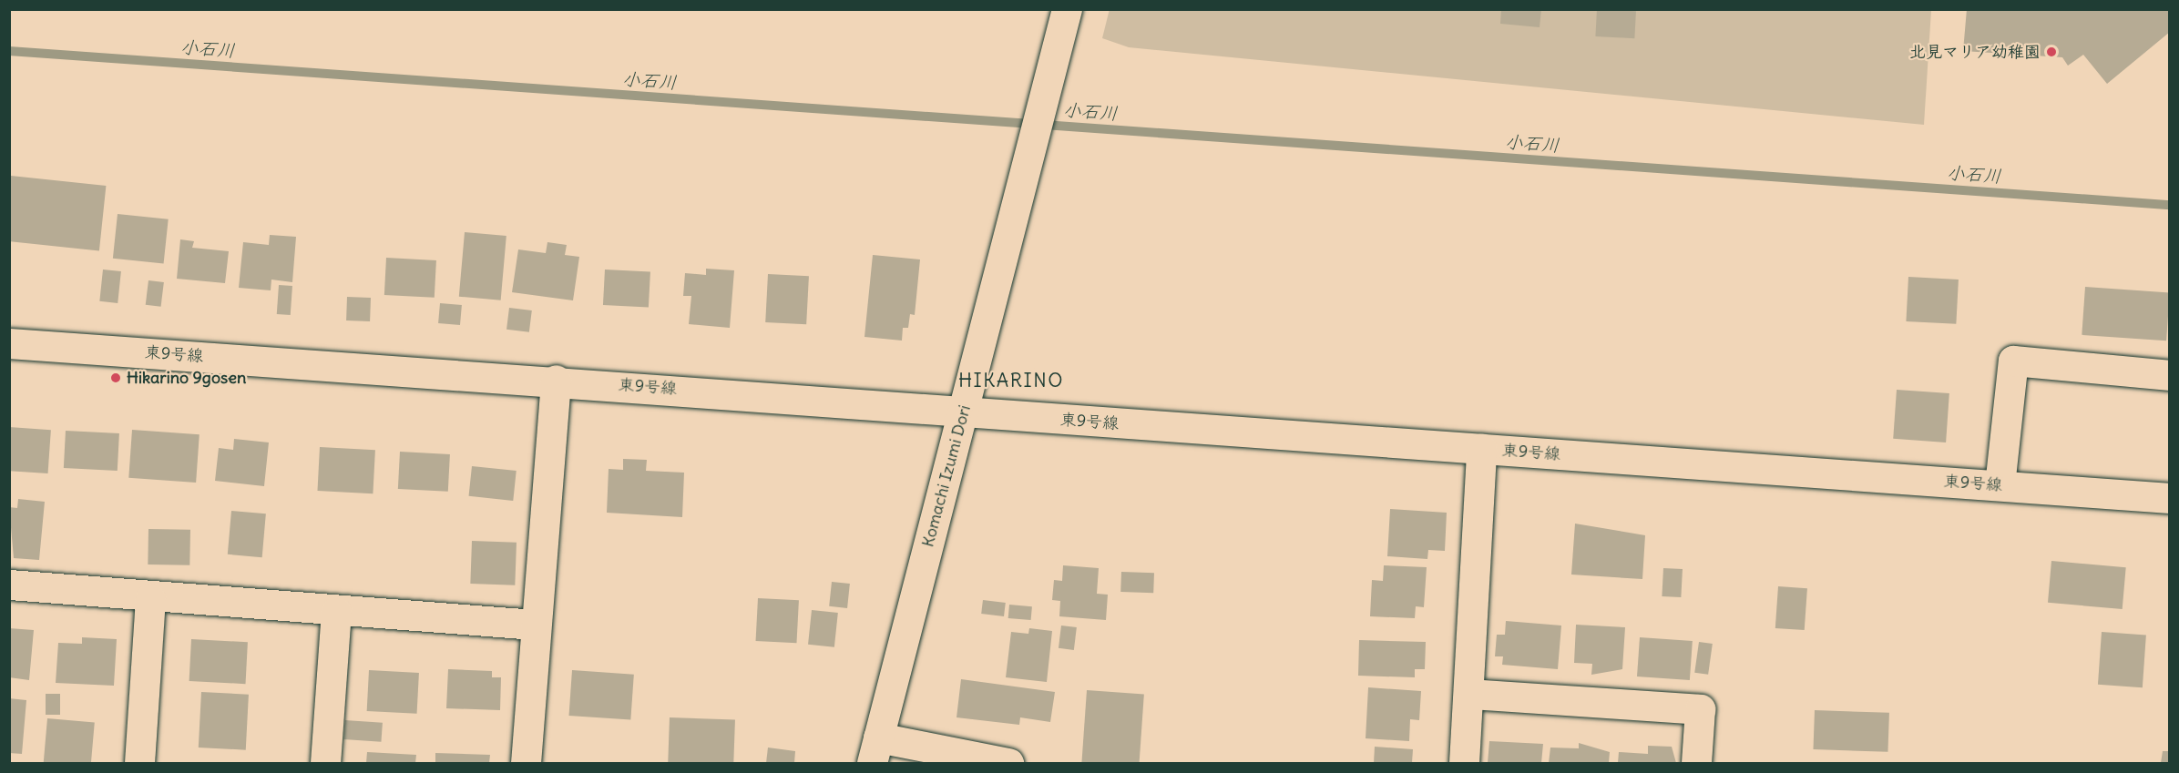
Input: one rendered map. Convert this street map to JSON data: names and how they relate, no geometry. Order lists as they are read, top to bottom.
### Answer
{
  "streets": {
    "street": ["東9号線", "Komachi Izumi Dori"]
  },
  "crossings": [
    ["東9号線", "Komachi Izumi Dori"]
  ],
  "districts": ["HIKARINO"],
  "water": ["小石川"],
  "places": ["北見マリア幼稚園", "Hikarino 9gosen"]
}
